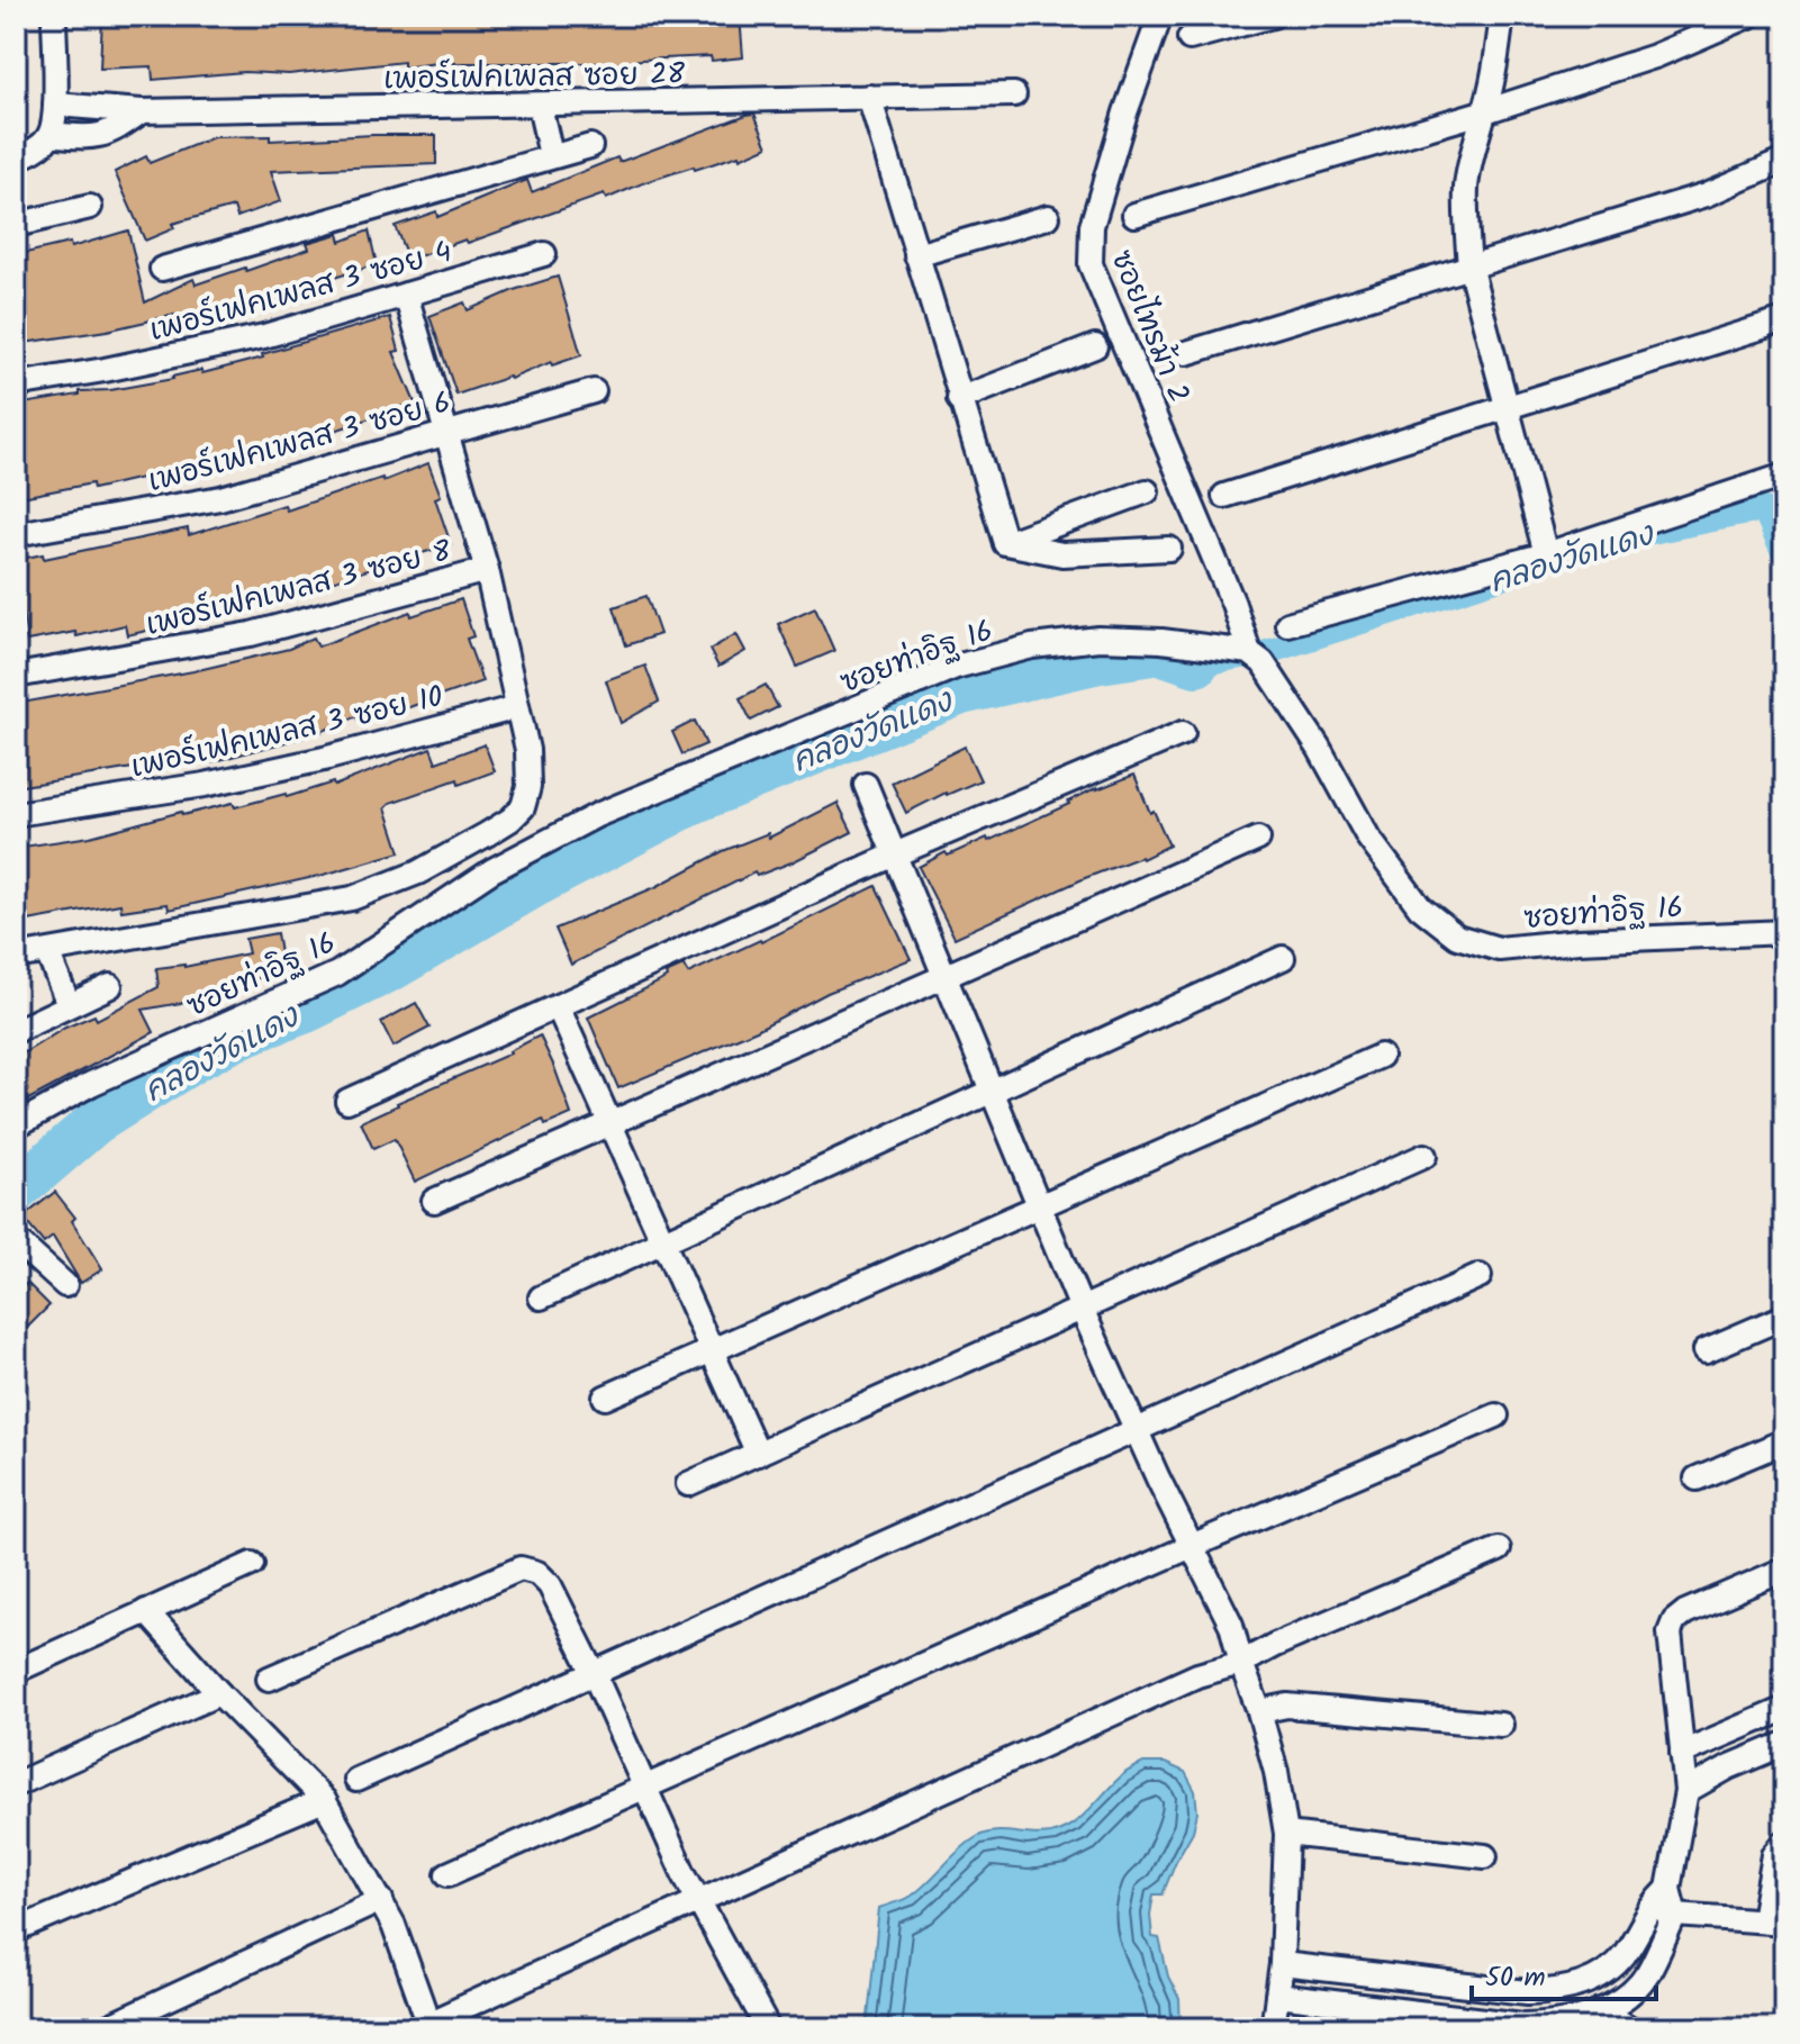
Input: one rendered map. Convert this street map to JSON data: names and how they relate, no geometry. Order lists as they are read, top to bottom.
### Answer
{
  "streets": {
    "street": [
      "เพอร์เฟคเพลส ซอย 28",
      "เพอร์เฟคเพลส 3 ซอย 4",
      "ซอยไทรม้า 2",
      "เพอร์เฟคเพลส 3 ซอย 6",
      "เพอร์เฟคเพลส 3 ซอย 8",
      "ซอยท่าอิฐ 16",
      "เพอร์เฟคเพลส 3 ซอย 10"
    ]
  },
  "crossings": [
    ["ซอยไทรม้า 2", "ซอยท่าอิฐ 16"]
  ],
  "water": ["คลองวัดแดง"],
  "scale_bar": "50 m"
}
